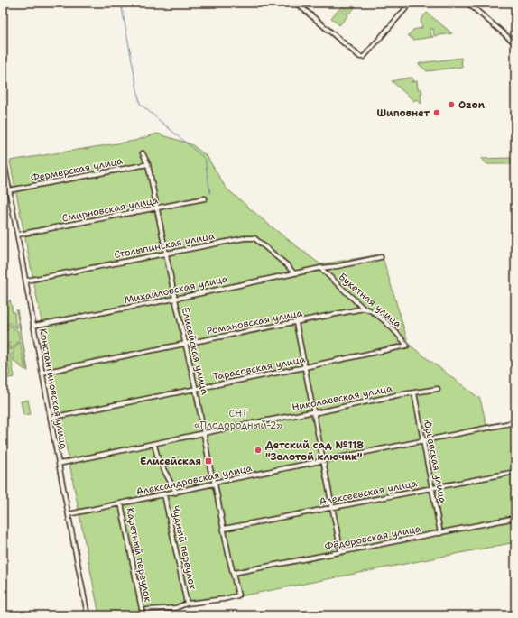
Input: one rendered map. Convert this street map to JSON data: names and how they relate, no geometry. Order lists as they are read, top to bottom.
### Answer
{
  "streets": {
    "street": [
      "Фермерская улица",
      "Смирновская улица",
      "Столыпинская улица",
      "Михайловская улица",
      "Букетная улица",
      "Романовская улица",
      "Елисейская улица",
      "Тарасовская улица",
      "Константиновская улица",
      "Николаевская улица",
      "Юрьевская улица",
      "Александровская улица",
      "Алексеевская улица",
      "Фёдоровская улица",
      "Чудный переулок",
      "Каретный переулок"
    ]
  },
  "crossings": [
    ["Фермерская улица", "Елисейская улица"],
    ["Фермерская улица", "Константиновская улица"],
    ["Смирновская улица", "Елисейская улица"],
    ["Смирновская улица", "Константиновская улица"],
    ["Столыпинская улица", "Михайловская улица"],
    ["Столыпинская улица", "Елисейская улица"],
    ["Столыпинская улица", "Константиновская улица"],
    ["Михайловская улица", "Букетная улица"],
    ["Михайловская улица", "Елисейская улица"],
    ["Михайловская улица", "Константиновская улица"],
    ["Букетная улица", "Романовская улица"],
    ["Букетная улица", "Тарасовская улица"],
    ["Романовская улица", "Елисейская улица"],
    ["Романовская улица", "Константиновская улица"],
    ["Елисейская улица", "Тарасовская улица"],
    ["Елисейская улица", "Николаевская улица"],
    ["Елисейская улица", "Александровская улица"],
    ["Елисейская улица", "Алексеевская улица"],
    ["Елисейская улица", "Фёдоровская улица"],
    ["Елисейская улица", "Чудный переулок"],
    ["Тарасовская улица", "Константиновская улица"],
    ["Константиновская улица", "Николаевская улица"],
    ["Константиновская улица", "Александровская улица"],
    ["Николаевская улица", "Юрьевская улица"],
    ["Николаевская улица", "Чудный переулок"],
    ["Юрьевская улица", "Александровская улица"],
    ["Юрьевская улица", "Алексеевская улица"],
    ["Юрьевская улица", "Фёдоровская улица"],
    ["Александровская улица", "Чудный переулок"],
    ["Александровская улица", "Каретный переулок"]
  ],
  "parks": ["СНТ «Плодородный-2»"],
  "places": {
    "other": ["Ozon", "Шиповнет", "Детский сад №118 \"Золотой ключик\""],
    "transit": ["Елисейская"]
  }
}
